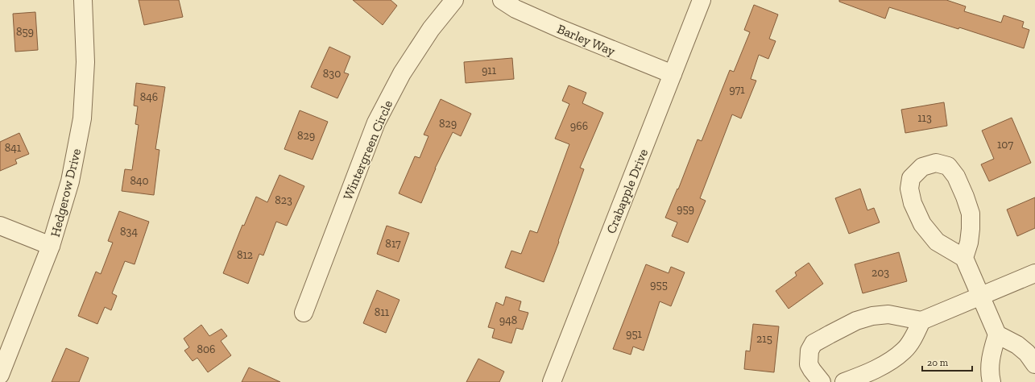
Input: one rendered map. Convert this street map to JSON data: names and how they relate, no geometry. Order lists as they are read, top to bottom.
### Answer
{
  "streets": {
    "street": [
      "Barley Way",
      "Wintergreen Circle",
      "Crabapple Drive",
      "Hedgerow Drive"
    ]
  },
  "crossings": [
    ["Barley Way", "Crabapple Drive"]
  ],
  "house_numbers": [
    "859",
    "911",
    "830",
    "971",
    "846",
    "113",
    "829",
    "966",
    "829",
    "107",
    "841",
    "840",
    "823",
    "959",
    "834",
    "817",
    "812",
    "203",
    "955",
    "811",
    "948",
    "951",
    "215",
    "806"
  ],
  "scale_bar": "20 m"
}
